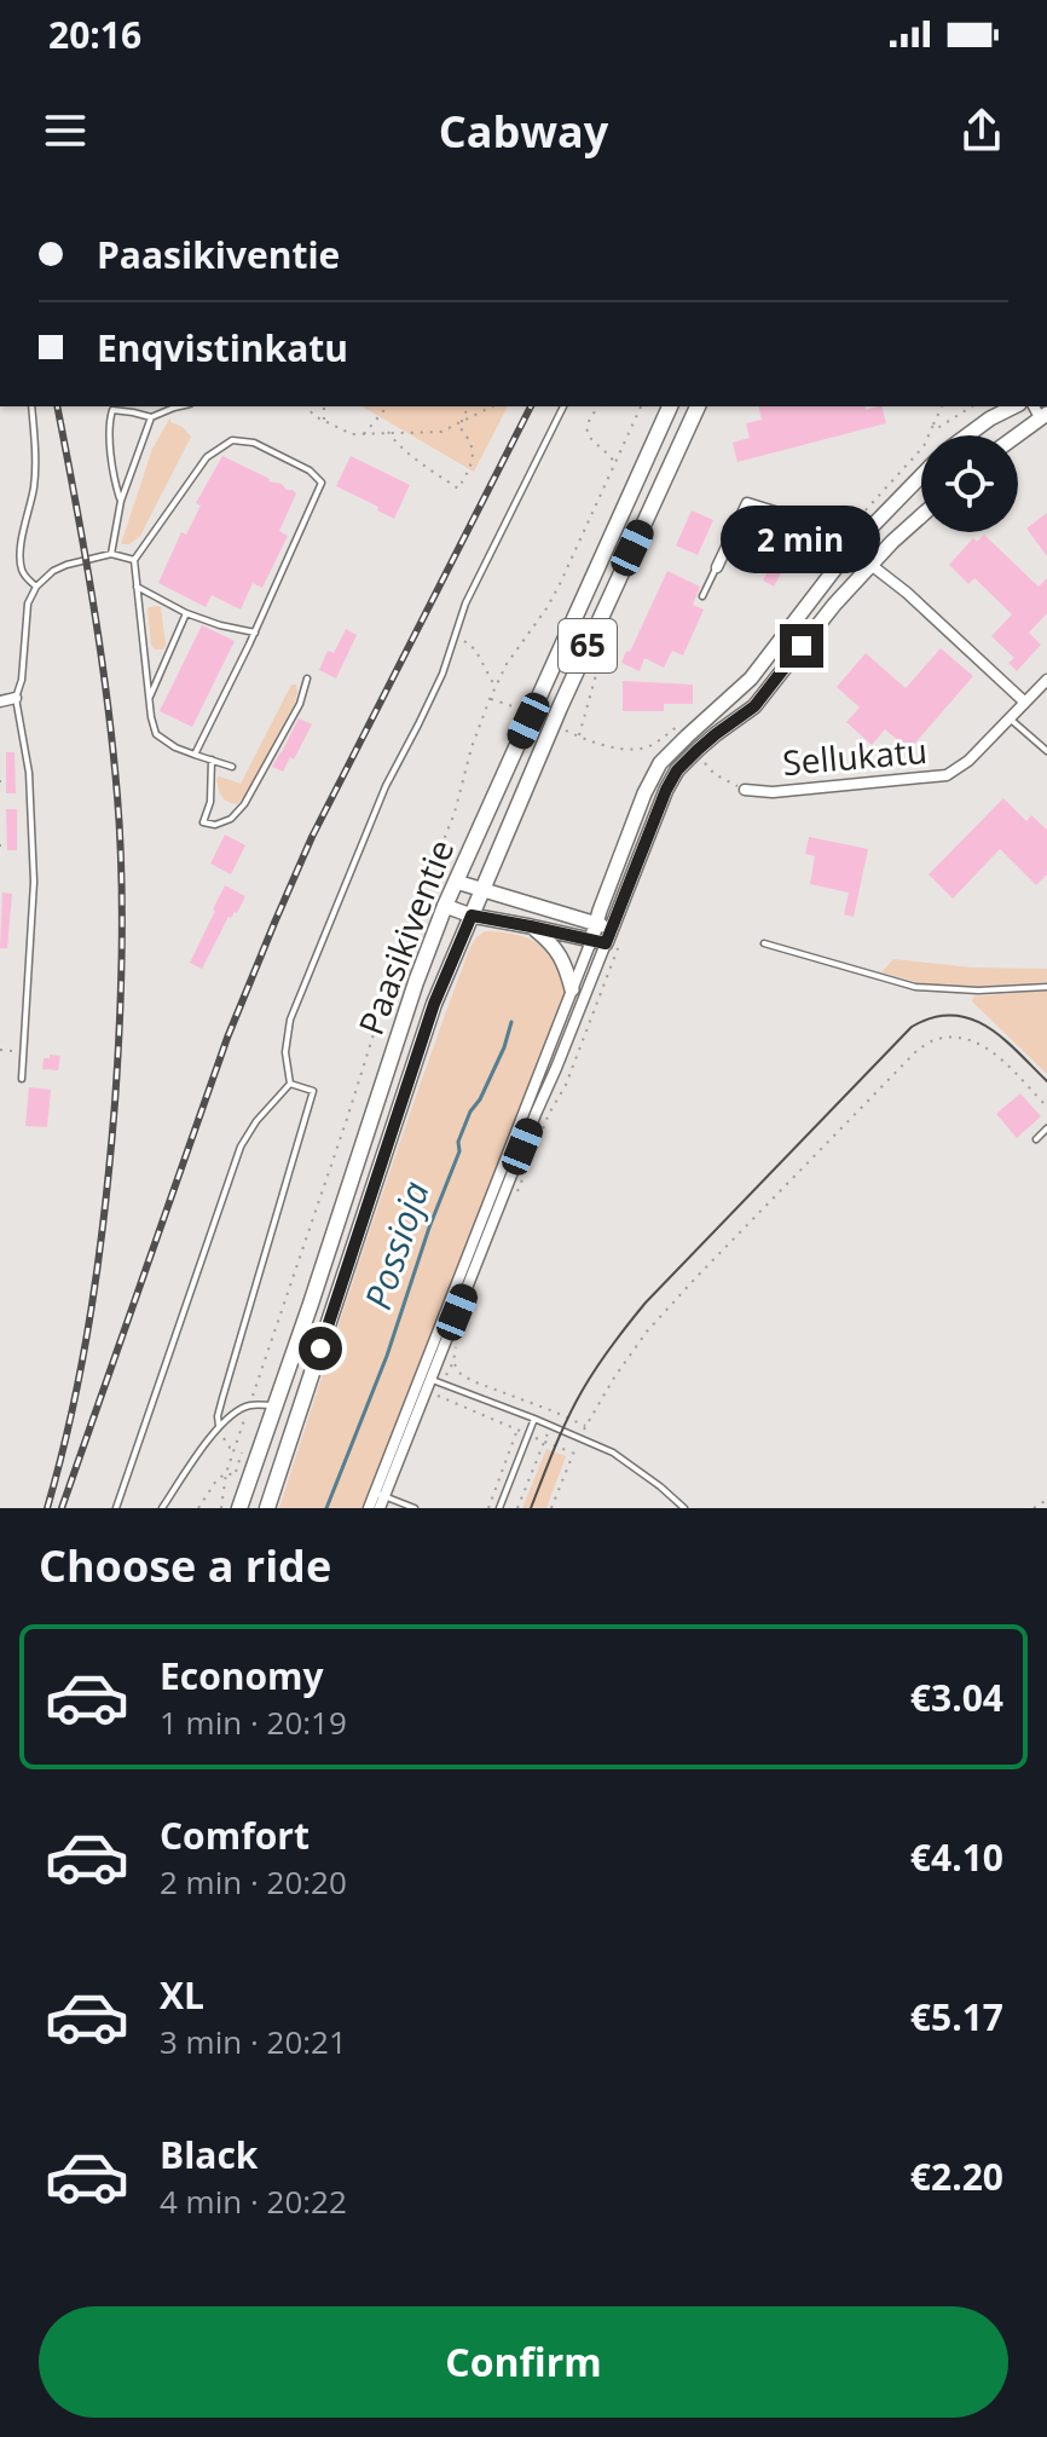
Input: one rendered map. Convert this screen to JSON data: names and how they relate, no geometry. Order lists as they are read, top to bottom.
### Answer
{
  "streets": {
    "highway": ["65", "Paasikiventie"],
    "street": ["Sellukatu"]
  },
  "water": ["Possioja"],
  "page": {
    "status": "20:16",
    "header": "Cabway",
    "banner": ["Paasikiventie", "Enqvistinkatu"],
    "bubble": "2 min",
    "heading": "Choose a ride",
    "list": [
      {
        "name": "Economy",
        "note": "1 min · 20:19",
        "value": "€3.04"
      },
      {
        "name": "Comfort",
        "note": "2 min · 20:20",
        "value": "€4.10"
      },
      {
        "name": "XL",
        "note": "3 min · 20:21",
        "value": "€5.17"
      },
      {
        "name": "Black",
        "note": "4 min · 20:22",
        "value": "€2.20"
      }
    ],
    "buttons": "Confirm"
  }
}
